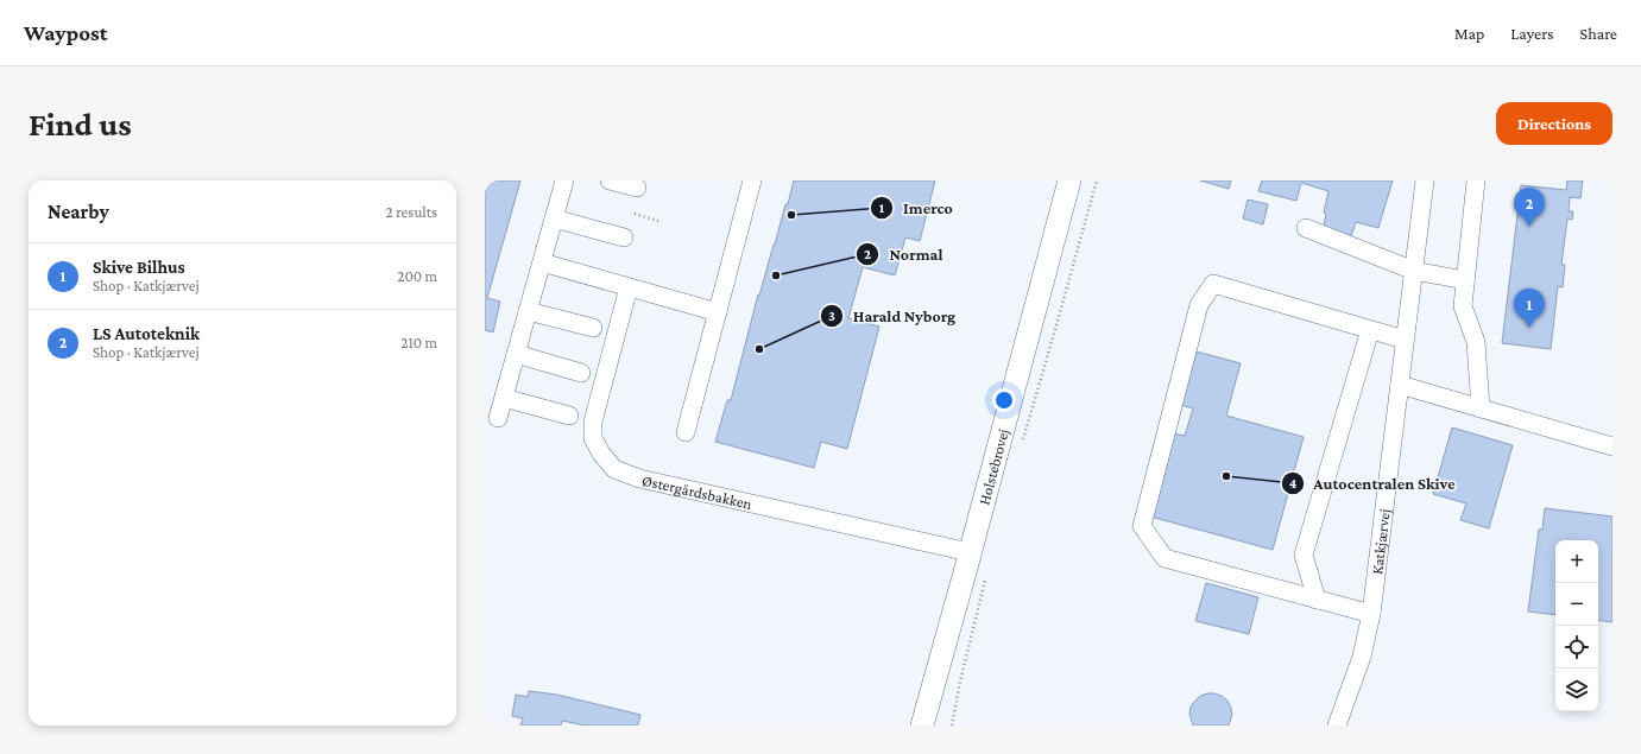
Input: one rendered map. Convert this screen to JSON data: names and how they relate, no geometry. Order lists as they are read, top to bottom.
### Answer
{
  "streets": {
    "main road": ["Holstebrovej"],
    "street": ["Østergårdsbakken", "Katkjærvej"]
  },
  "crossings": [
    ["Holstebrovej", "Østergårdsbakken"]
  ],
  "places": [
    "Imerco",
    "Normal",
    "Harald Nyborg",
    "Autocentralen Skive"
  ],
  "page": {
    "header": "Waypost",
    "nav": ["Map", "Layers", "Share"],
    "buttons": "Directions",
    "title": "Find us",
    "heading": ["Nearby", "2 results"],
    "pins": ["2", "1"],
    "list": [
      {
        "mark": "1",
        "name": "Skive Bilhus",
        "note": "Shop · Katkjærvej",
        "value": "200 m"
      },
      {
        "mark": "2",
        "name": "LS Autoteknik",
        "note": "Shop · Katkjærvej",
        "value": "210 m"
      }
    ],
    "map_buttons": ["+", "−"]
  }
}
